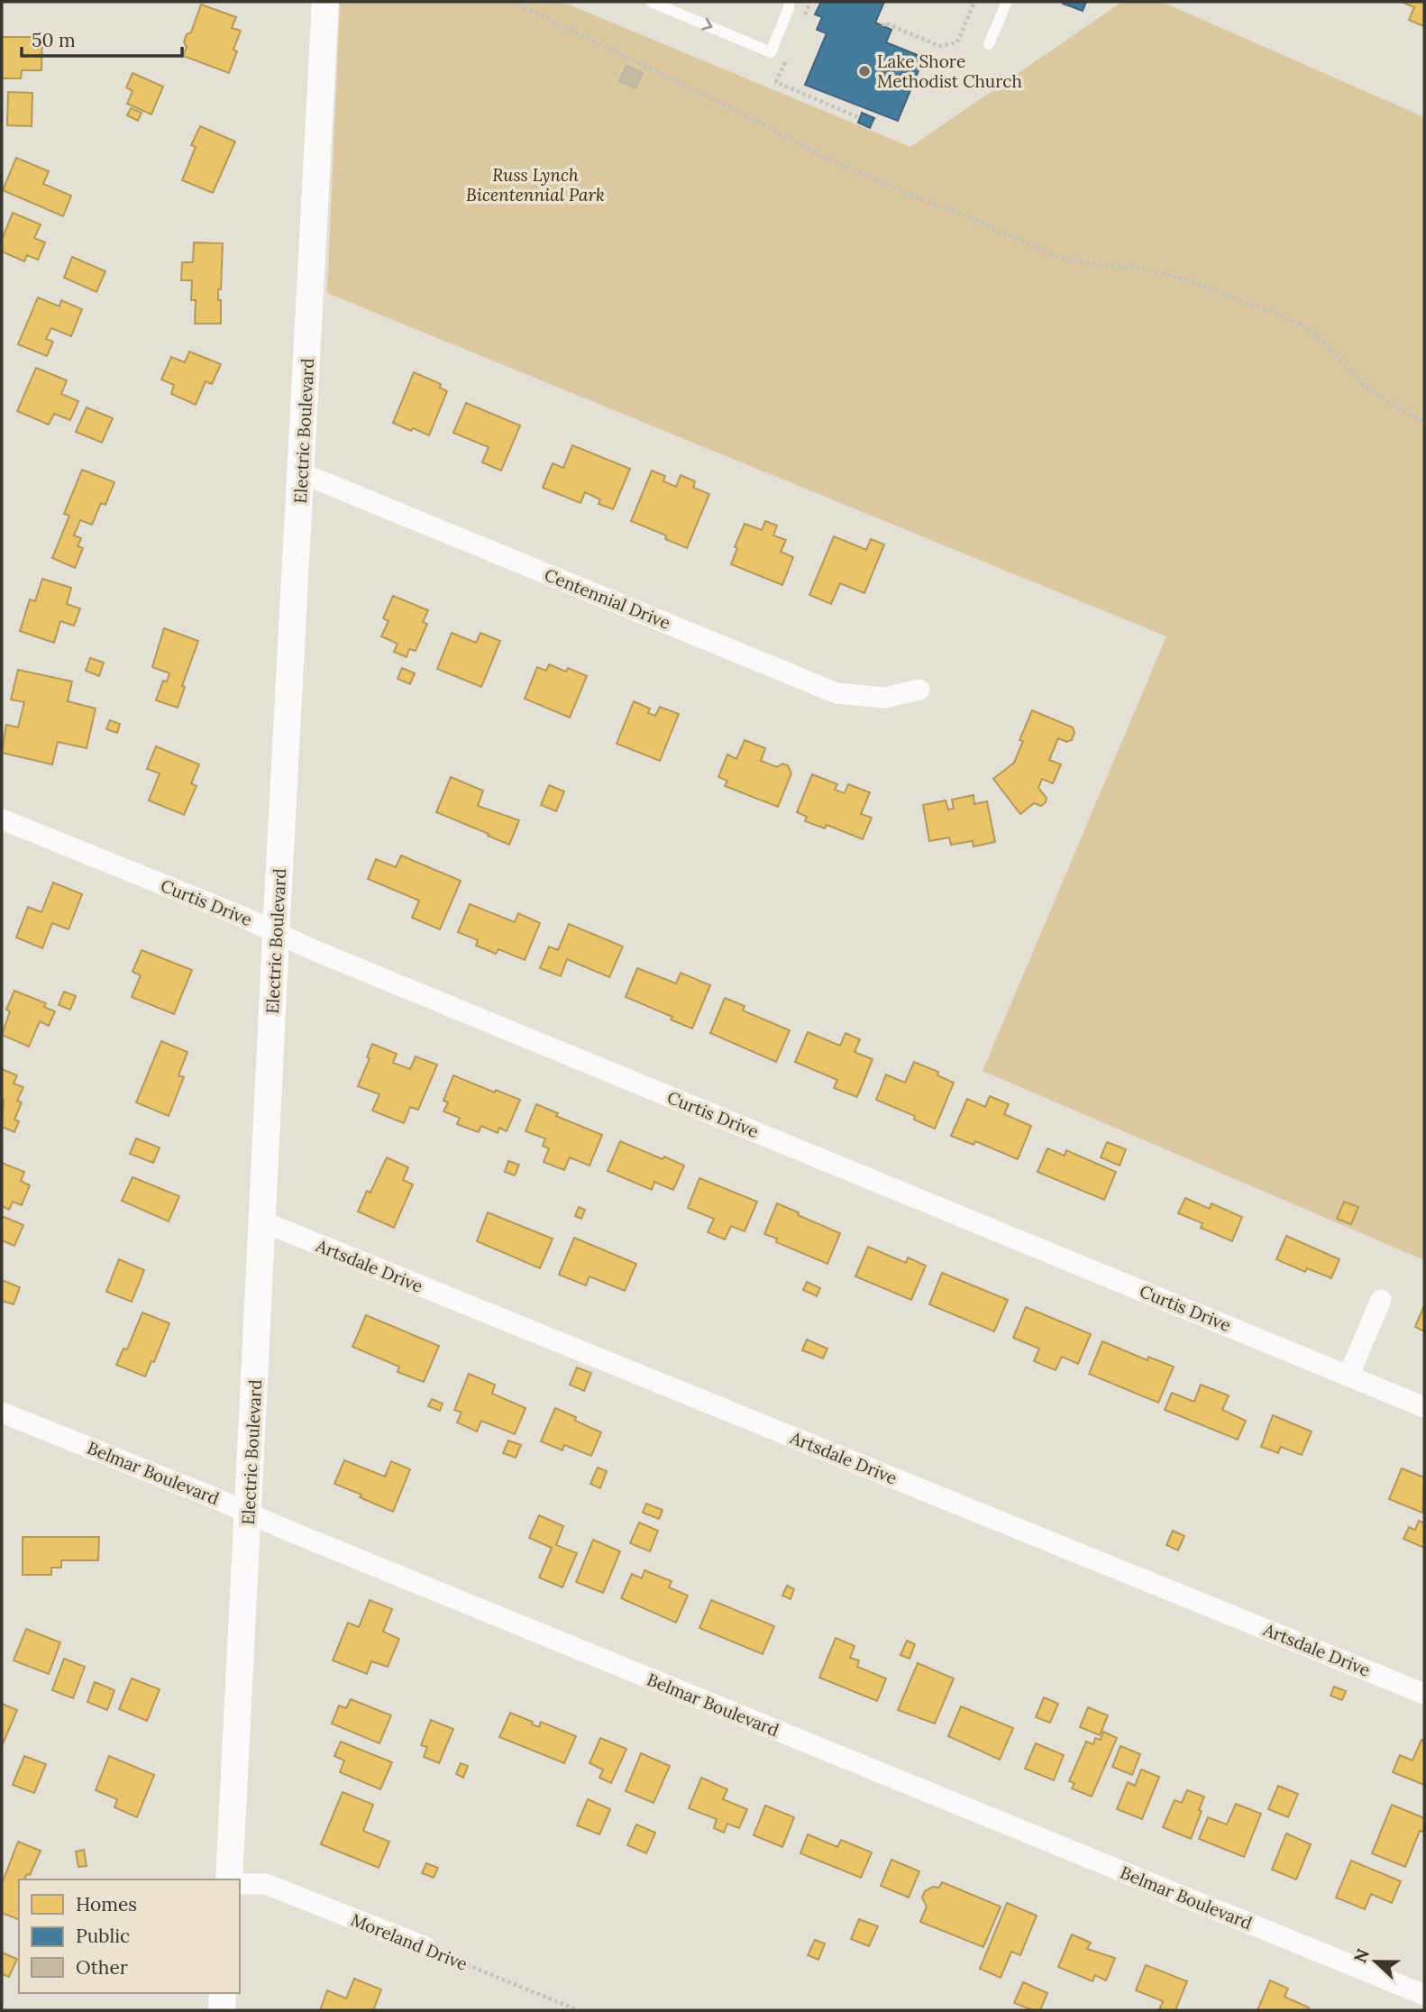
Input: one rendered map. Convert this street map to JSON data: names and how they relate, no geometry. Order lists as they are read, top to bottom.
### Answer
{
  "streets": {
    "street": [
      "Electric Boulevard",
      "Centennial Drive",
      "Curtis Drive",
      "Artsdale Drive",
      "Belmar Boulevard",
      "Moreland Drive"
    ]
  },
  "crossings": [
    ["Electric Boulevard", "Centennial Drive"],
    ["Electric Boulevard", "Curtis Drive"],
    ["Electric Boulevard", "Artsdale Drive"],
    ["Electric Boulevard", "Belmar Boulevard"]
  ],
  "parks": ["Russ Lynch Bicentennial Park"],
  "places": ["Lake Shore Methodist Church"],
  "legend": ["Homes", "Public", "Other"],
  "scale_bar": "50 m",
  "north": "left"
}
